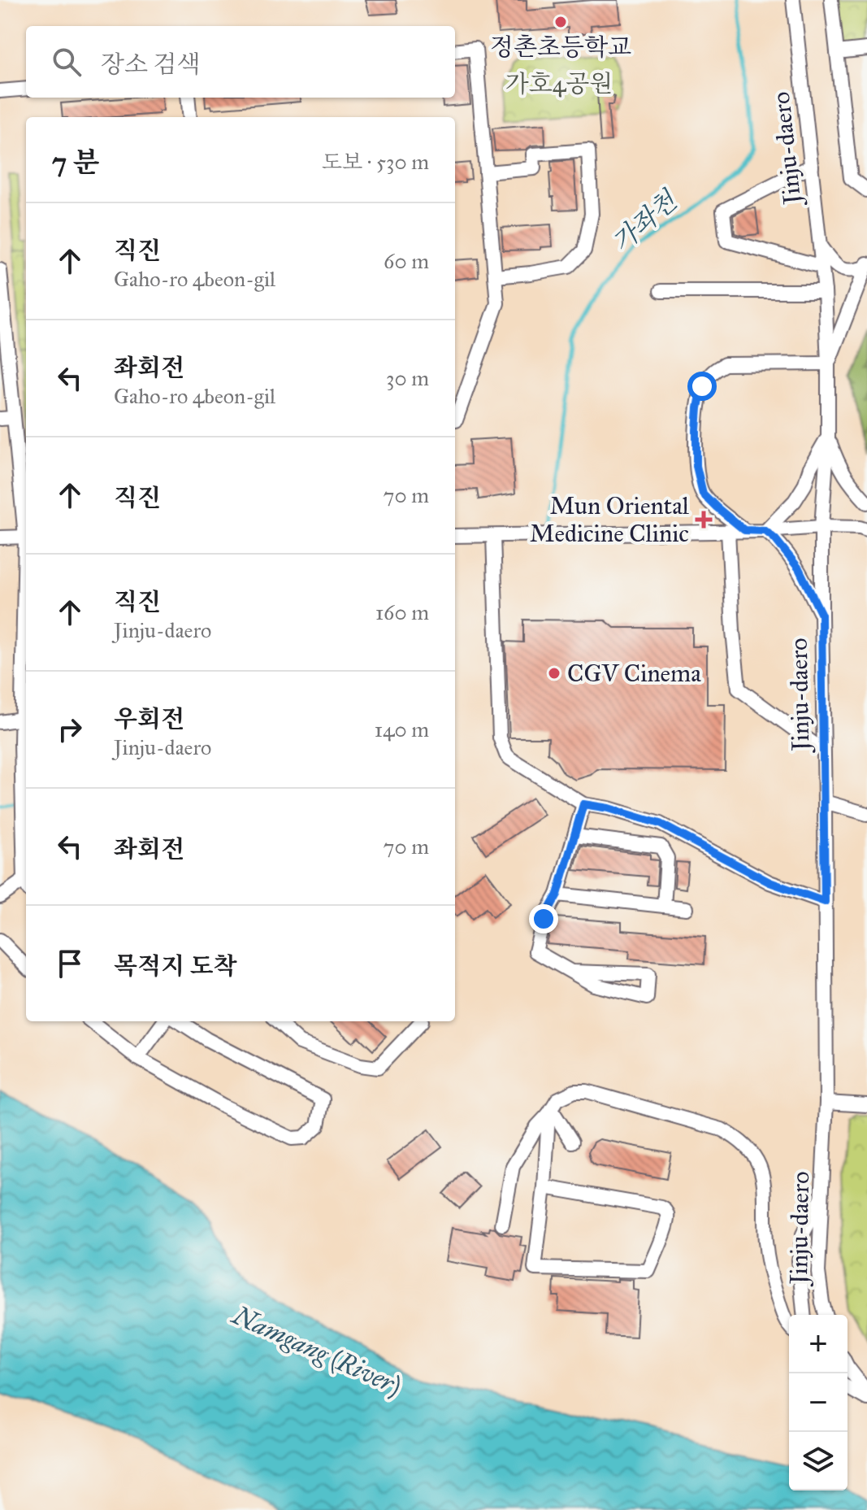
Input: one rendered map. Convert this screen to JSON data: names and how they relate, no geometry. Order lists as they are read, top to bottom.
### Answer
{
  "streets": {
    "street": ["Jinju-daero"]
  },
  "water": ["가좌천", "Namgang (River)"],
  "parks": ["가호4공원"],
  "places": {
    "other": ["정촌초등학교", "CGV Cinema"],
    "health": ["Mun Oriental Medicine Clinic"]
  },
  "page": {
    "search": "장소 검색",
    "heading": ["7 분", "도보 · 530 m"],
    "list": [
      ["직진", "Gaho-ro 4beon-gil", "60 m"],
      ["좌회전", "Gaho-ro 4beon-gil", "30 m"],
      ["직진", "70 m"],
      ["직진", "Jinju-daero", "160 m"],
      ["우회전", "Jinju-daero", "140 m"],
      ["좌회전", "70 m"],
      "목적지 도착"
    ],
    "map_buttons": ["+", "−"]
  }
}
